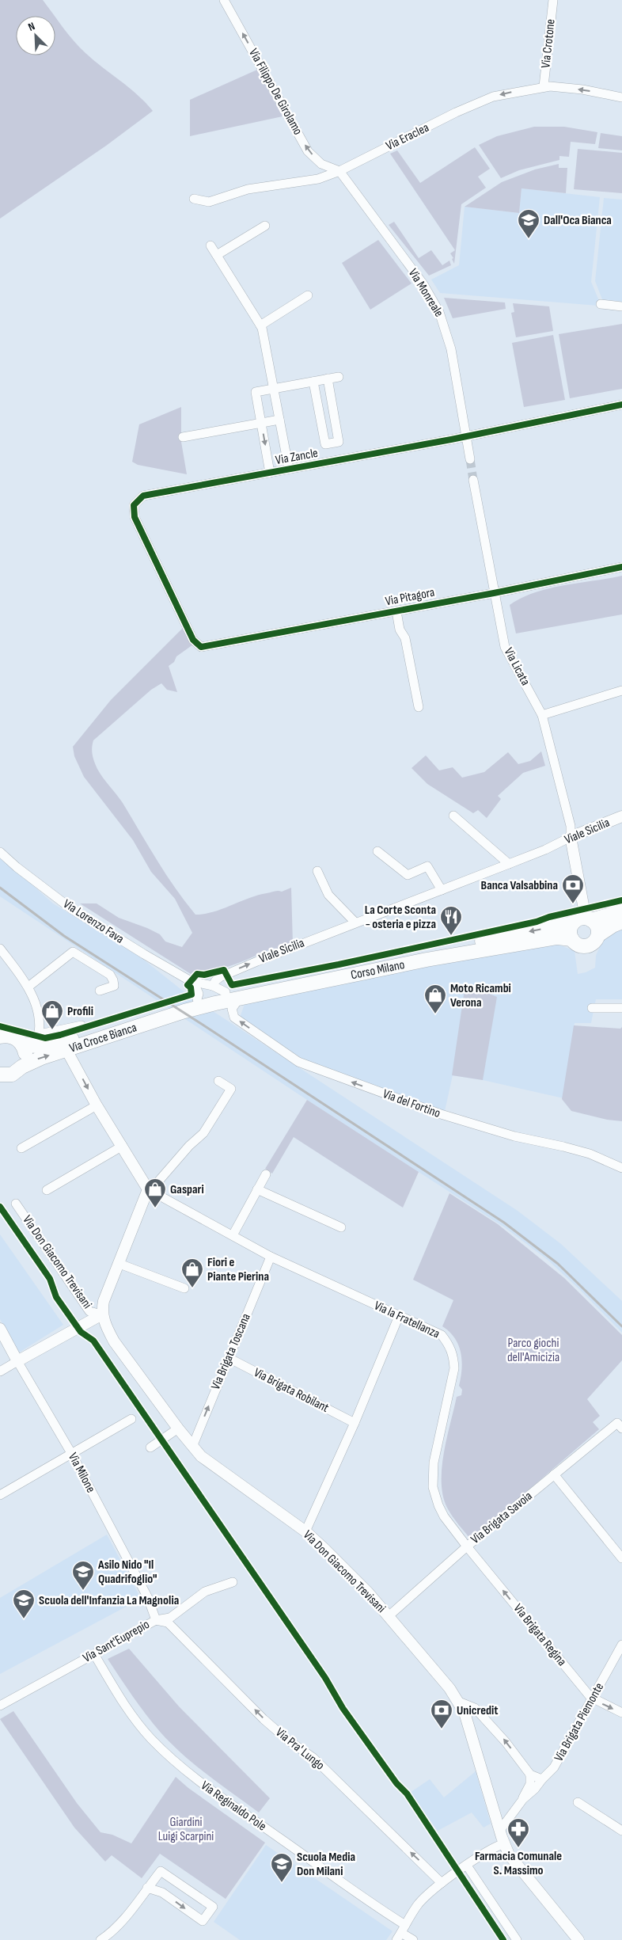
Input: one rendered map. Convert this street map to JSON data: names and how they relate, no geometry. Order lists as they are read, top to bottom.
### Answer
{
  "streets": {
    "main road": ["Corso Milano", "Via Croce Bianca"],
    "street": [
      "Via Crotone",
      "Via Filippo De Girolamo",
      "Via Eraclea",
      "Via Monreale",
      "Via Zancle",
      "Via Pitagora",
      "Via Licata",
      "Viale Sicilia",
      "Via Lorenzo Fava",
      "Via del Fortino",
      "Via Don Giacomo Trevisani",
      "Via la Fratellanza",
      "Via Brigata Toscana",
      "Via Brigata Robilant",
      "Via Milone",
      "Via Brigata Savoia",
      "Via Brigata Regina",
      "Via Sant'Euprepio",
      "Via Brigata Piemonte",
      "Via Pra' Lungo",
      "Via Reginaldo Pole"
    ]
  },
  "crossings": [
    ["Via Crotone", "Via Eraclea"],
    ["Via Filippo De Girolamo", "Via Eraclea"],
    ["Via Filippo De Girolamo", "Via Monreale"],
    ["Via Eraclea", "Via Monreale"],
    ["Via Monreale", "Via Zancle"],
    ["Via Zancle", "Via Pitagora"],
    ["Via Pitagora", "Via Licata"],
    ["Via Licata", "Viale Sicilia"],
    ["Viale Sicilia", "Via Lorenzo Fava"],
    ["Viale Sicilia", "Corso Milano"],
    ["Via Lorenzo Fava", "Corso Milano"],
    ["Corso Milano", "Via Croce Bianca"],
    ["Corso Milano", "Via del Fortino"],
    ["Via Don Giacomo Trevisani", "Via la Fratellanza"],
    ["Via Don Giacomo Trevisani", "Via Brigata Toscana"],
    ["Via Don Giacomo Trevisani", "Via Brigata Savoia"],
    ["Via Don Giacomo Trevisani", "Via Brigata Piemonte"],
    ["Via la Fratellanza", "Via Brigata Toscana"],
    ["Via la Fratellanza", "Via Brigata Savoia"],
    ["Via la Fratellanza", "Via Brigata Regina"],
    ["Via Brigata Toscana", "Via Brigata Robilant"],
    ["Via Milone", "Via Sant'Euprepio"],
    ["Via Milone", "Via Pra' Lungo"],
    ["Via Brigata Savoia", "Via Brigata Regina"],
    ["Via Brigata Regina", "Via Brigata Piemonte"],
    ["Via Sant'Euprepio", "Via Pra' Lungo"],
    ["Via Sant'Euprepio", "Via Reginaldo Pole"]
  ],
  "one_way": [
    "Via Filippo De Girolamo",
    "Via Eraclea",
    "Via del Fortino",
    "Via Brigata Toscana",
    "Via Pra' Lungo"
  ],
  "parks": ["Parco giochi dell'Amicizia", "Giardini Luigi Scarpini"],
  "places": {
    "school or university": [
      "Dall'Oca Bianca",
      "Asilo Nido \"Il Quadrifoglio\"",
      "Scuola dell'Infanzia La Magnolia",
      "Scuola Media Don Milani"
    ],
    "bank": ["Banca Valsabbina", "Unicredit"],
    "restaurant": ["La Corte Sconta - osteria e pizza"],
    "shop": [
      "Moto Ricambi Verona",
      "Profili",
      "Gaspari",
      "Fiori e Piante Pierina"
    ],
    "pharmacy": ["Farmacia Comunale S. Massimo"]
  },
  "north": "top left"
}
